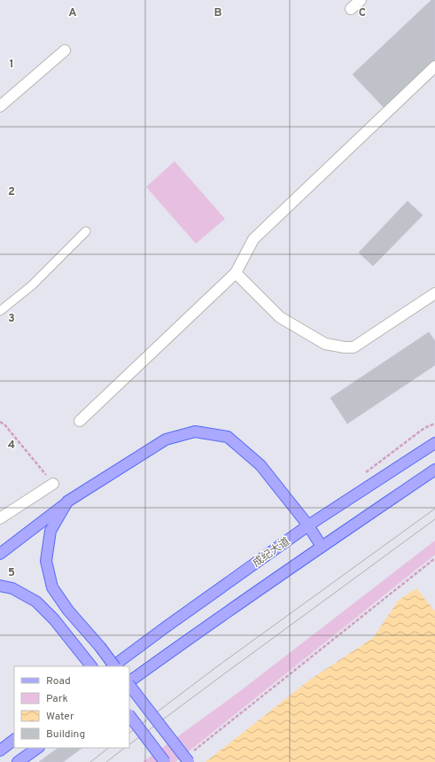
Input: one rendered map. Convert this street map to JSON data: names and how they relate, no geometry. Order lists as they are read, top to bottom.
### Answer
{
  "streets": {
    "main road": ["成纪大道"]
  },
  "legend": [
    "Road",
    "Park",
    "Water",
    "Building"
  ],
  "grid": {
    "columns": ["A", "B", "C"],
    "rows": [
      "1",
      "2",
      "3",
      "4",
      "5"
    ]
  }
}
